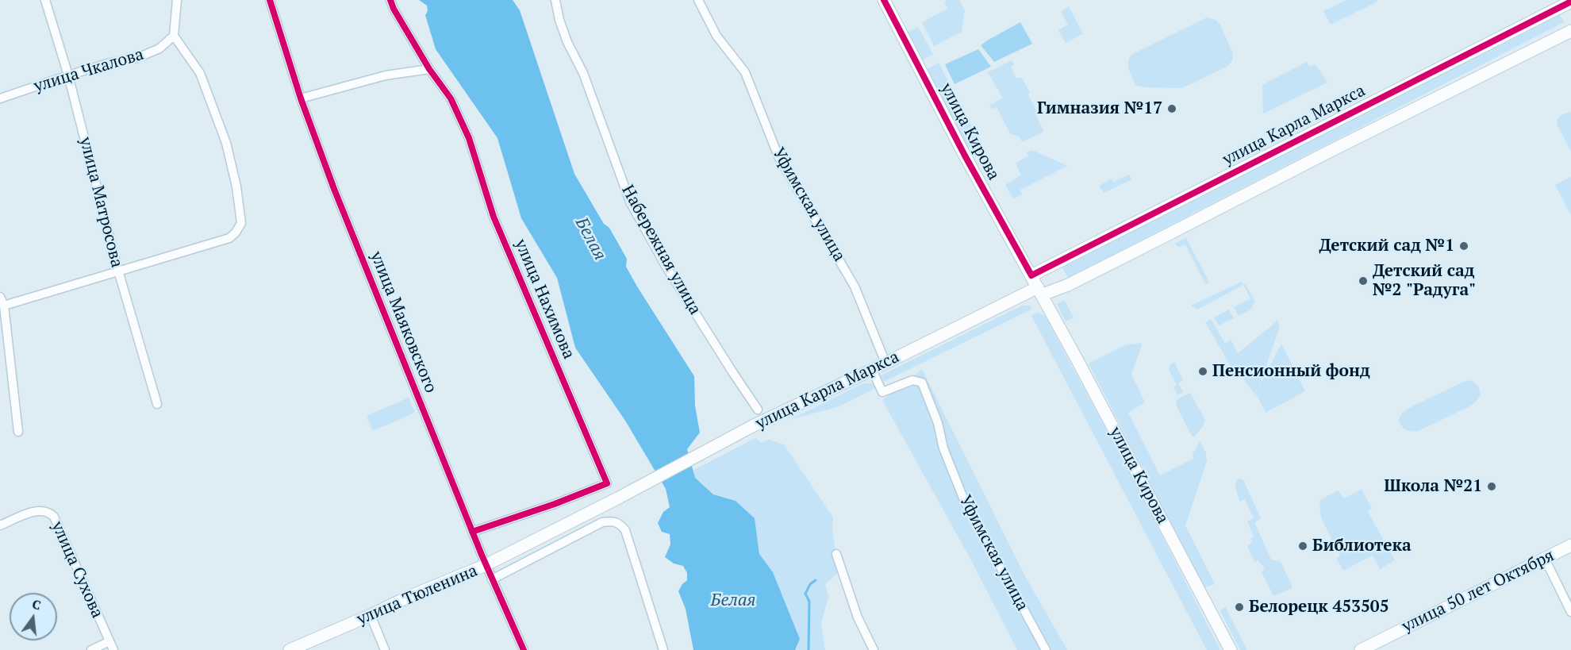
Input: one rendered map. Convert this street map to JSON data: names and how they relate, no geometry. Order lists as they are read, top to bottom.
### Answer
{
  "streets": {
    "street": [
      "улица Чкалова",
      "улица Карла Маркса",
      "улица Кирова",
      "улица Матросова",
      "Уфимская улица",
      "Набережная улица",
      "улица Нахимова",
      "улица Маяковского",
      "улица Сухова",
      "улица 50 лет Октября",
      "улица Тюленина"
    ]
  },
  "crossings": [
    ["улица Чкалова", "улица Матросова"],
    ["улица Карла Маркса", "улица Кирова"],
    ["улица Карла Маркса", "Уфимская улица"],
    ["улица Карла Маркса", "улица Тюленина"],
    ["улица Нахимова", "улица Маяковского"],
    ["улица Маяковского", "улица Тюленина"]
  ],
  "water": ["Белая"],
  "places": [
    "Гимназия №17",
    "Детский сад №1",
    "Детский сад №2 \"Радуга\"",
    "Пенсионный фонд",
    "Школа №21",
    "Библиотека",
    "Белорецк 453505"
  ],
  "north": "top"
}
